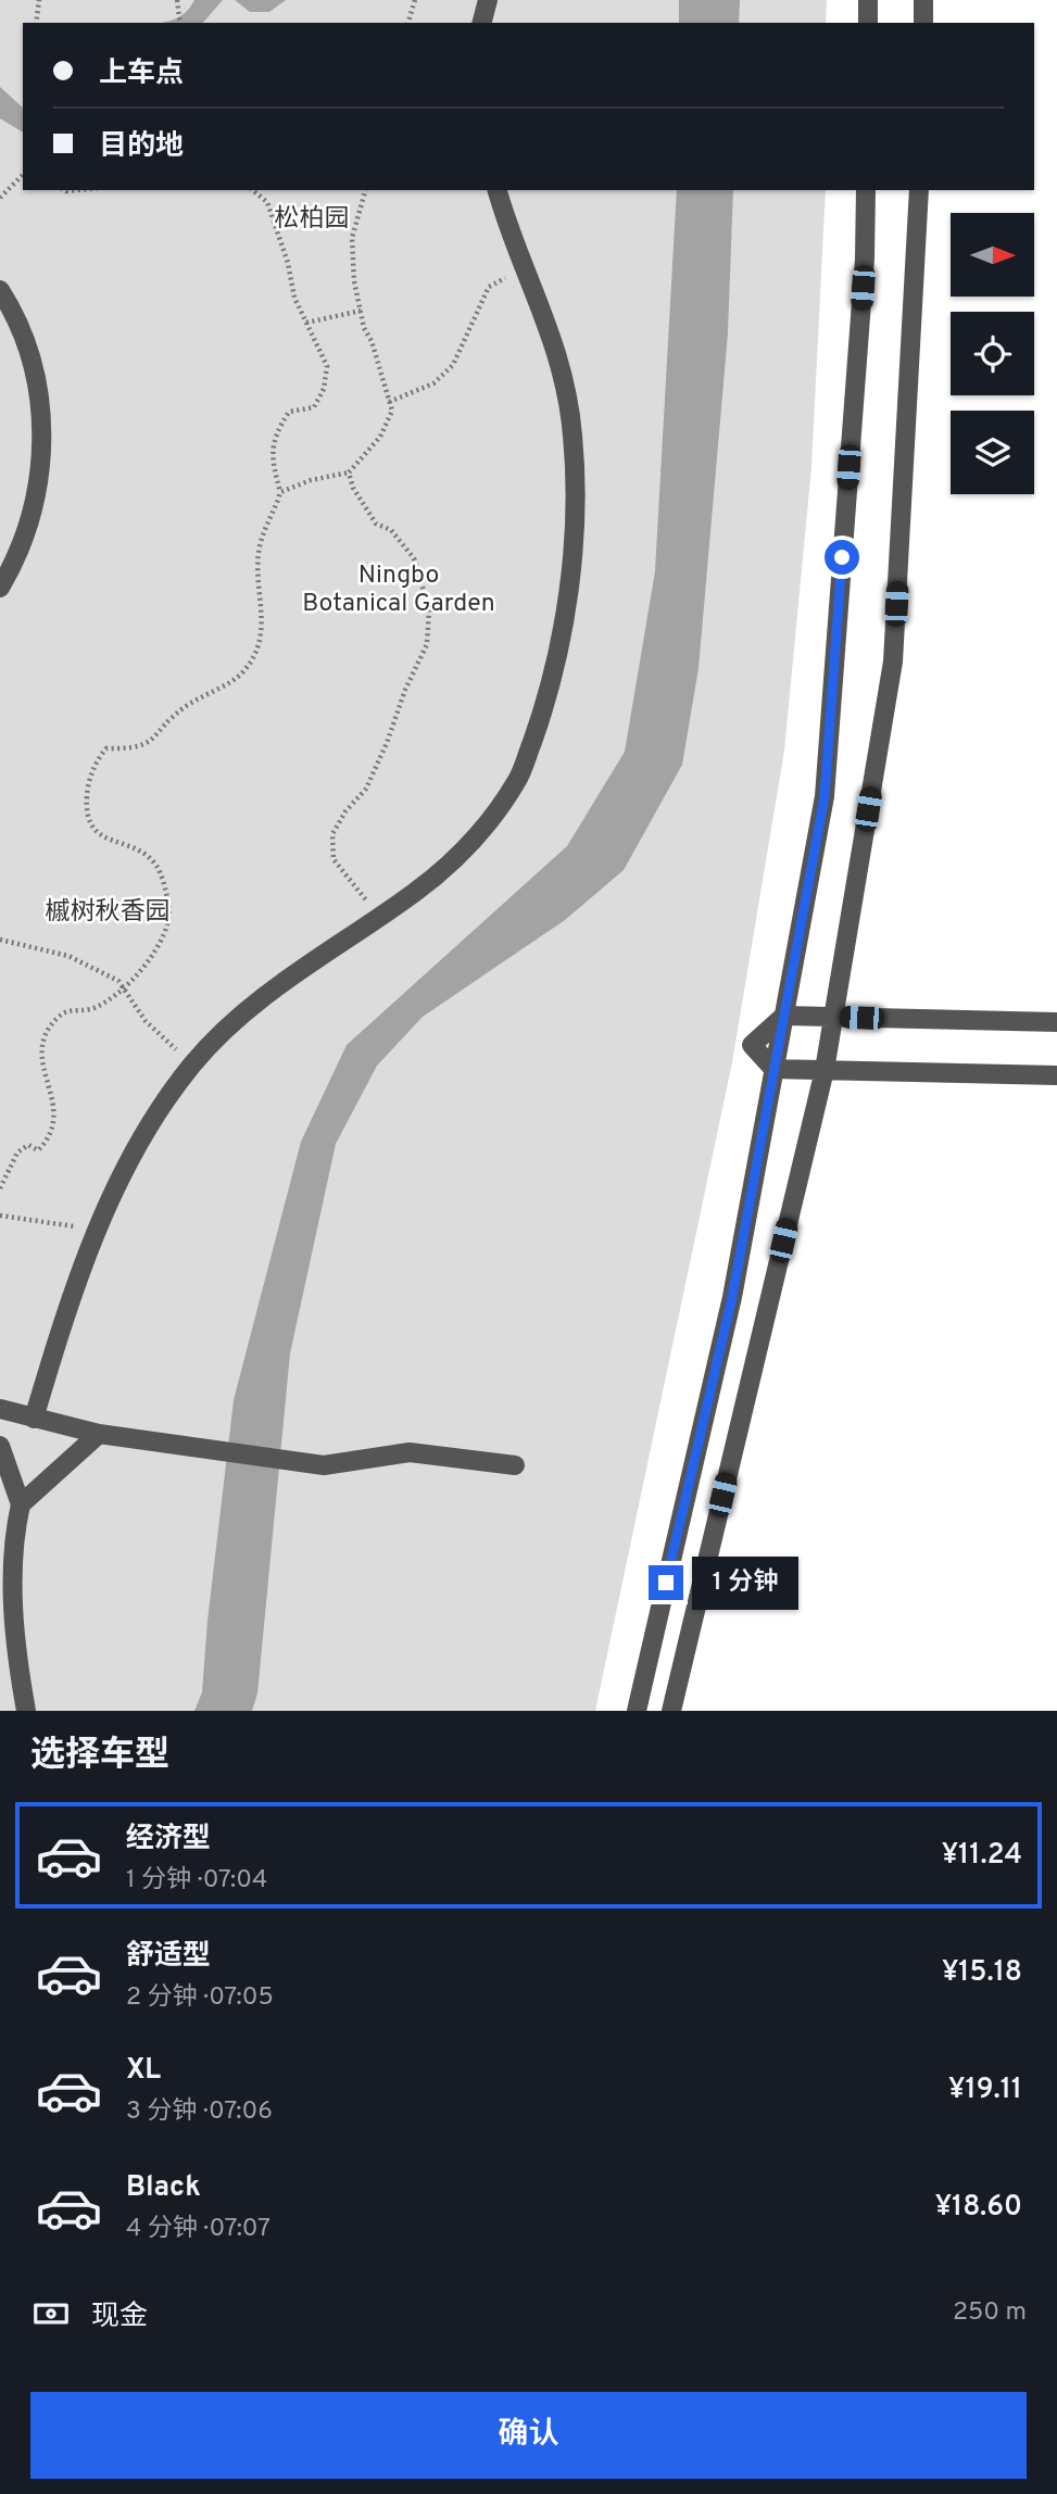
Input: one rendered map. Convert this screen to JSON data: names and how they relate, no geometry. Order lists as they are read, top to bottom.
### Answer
{
  "parks": ["松柏园", "Ningbo Botanical Garden", "槭树秋香园"],
  "north": "right",
  "page": {
    "banner": ["上车点", "目的地"],
    "bubble": "1 分钟",
    "heading": "选择车型",
    "list": [
      {
        "name": "经济型",
        "note": "1 分钟 · 07:04",
        "value": "¥11.24"
      },
      {
        "name": "舒适型",
        "note": "2 分钟 · 07:05",
        "value": "¥15.18"
      },
      {
        "name": "XL",
        "note": "3 分钟 · 07:06",
        "value": "¥19.11"
      },
      {
        "name": "Black",
        "note": "4 分钟 · 07:07",
        "value": "¥18.60"
      }
    ],
    "pay": ["现金", "250 m"],
    "buttons": "确认"
  }
}
